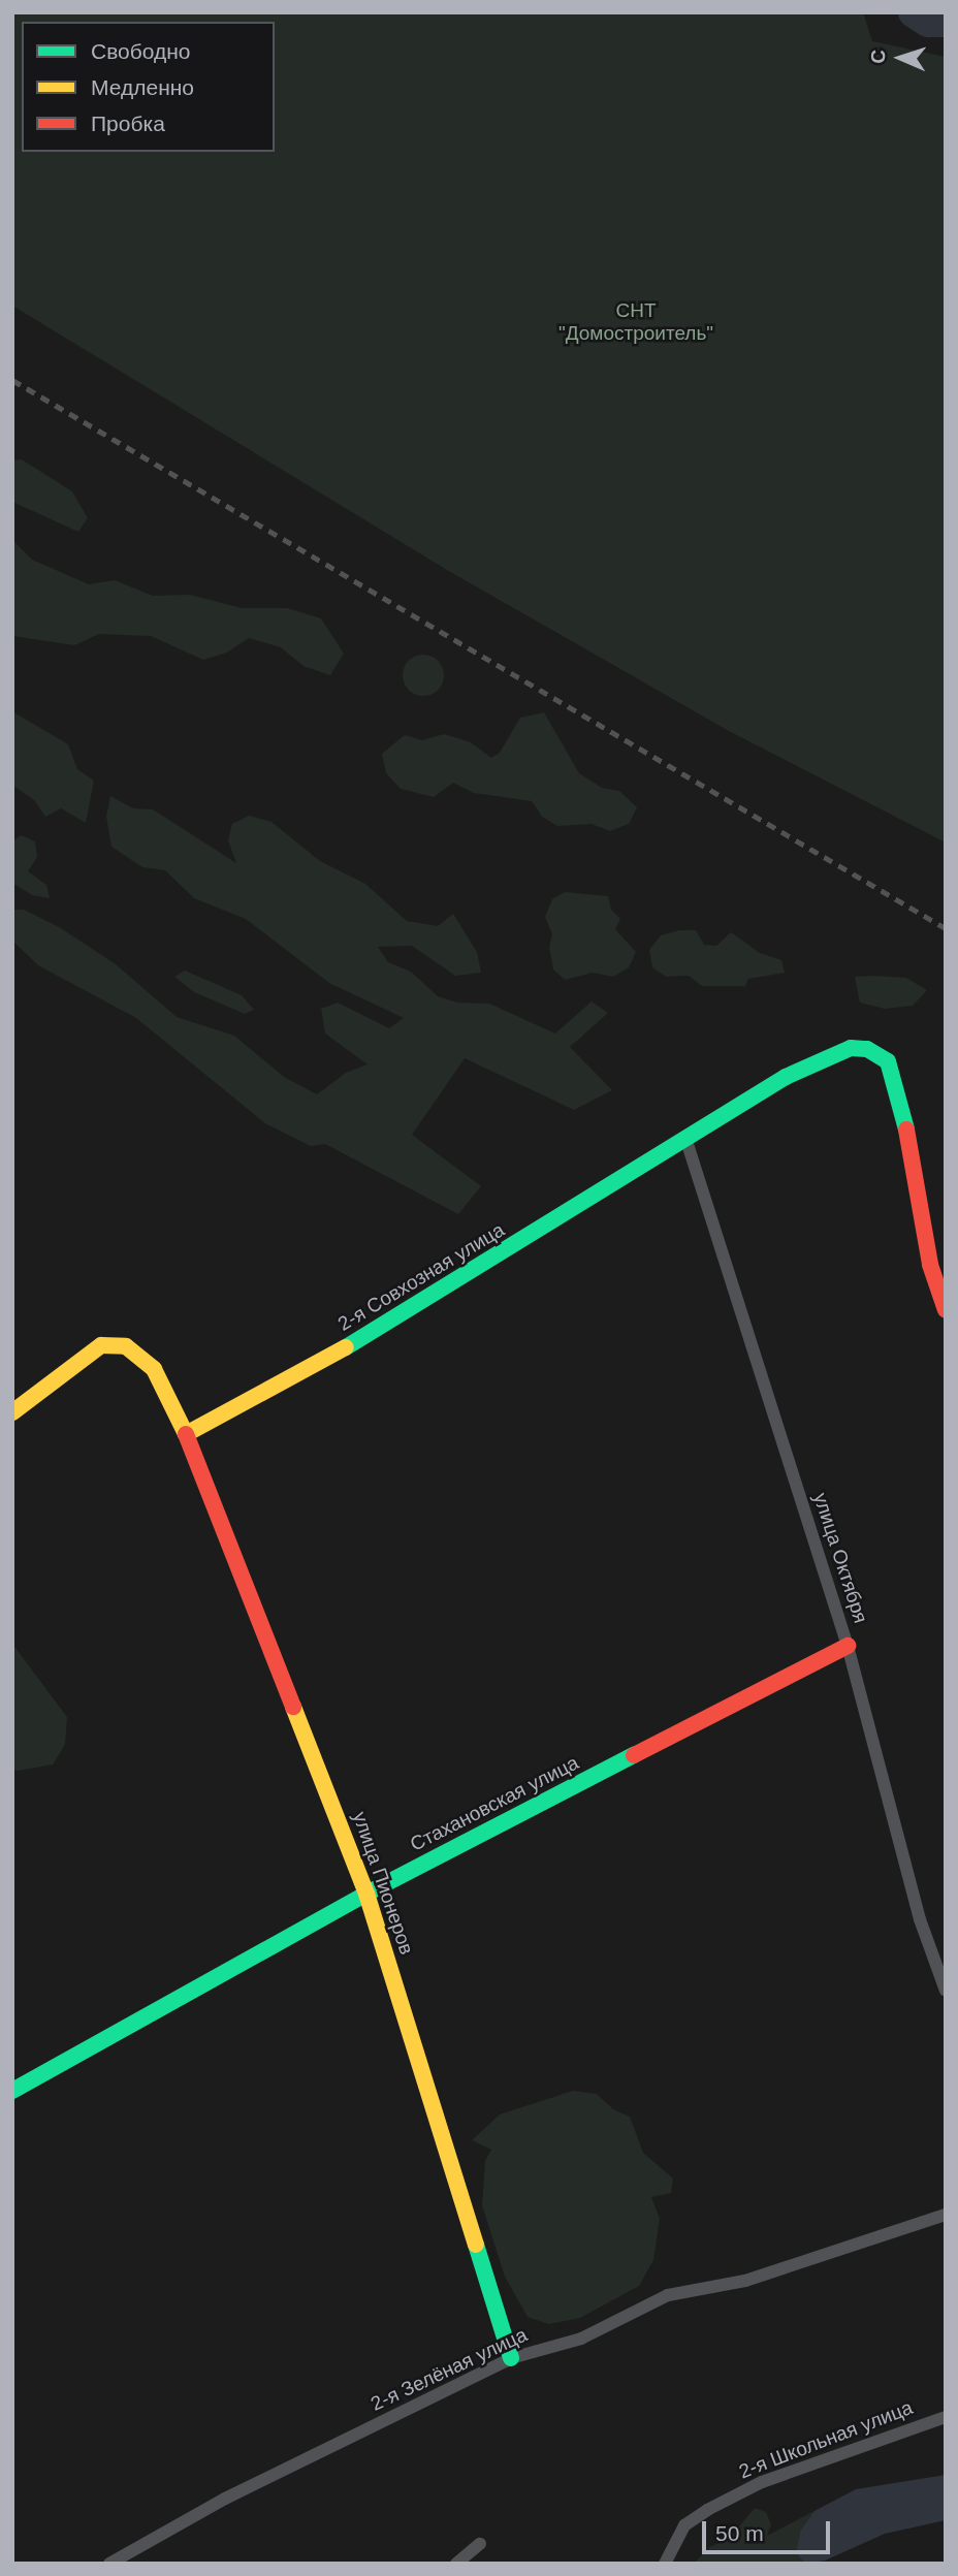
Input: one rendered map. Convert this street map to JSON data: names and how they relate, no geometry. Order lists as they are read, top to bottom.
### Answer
{
  "streets": {
    "street": [
      "2-я Совхозная улица",
      "улица Октября",
      "Стахановская улица",
      "улица Пионеров",
      "2-я Зелёная улица",
      "2-я Школьная улица"
    ]
  },
  "crossings": [
    ["2-я Совхозная улица", "улица Октября"],
    ["2-я Совхозная улица", "улица Пионеров"],
    ["улица Октября", "Стахановская улица"],
    ["Стахановская улица", "улица Пионеров"],
    ["улица Пионеров", "2-я Зелёная улица"]
  ],
  "parks": ["СНТ \"Домостроитель\""],
  "legend": ["Свободно", "Медленно", "Пробка"],
  "scale_bar": "50 m",
  "north": "left"
}
